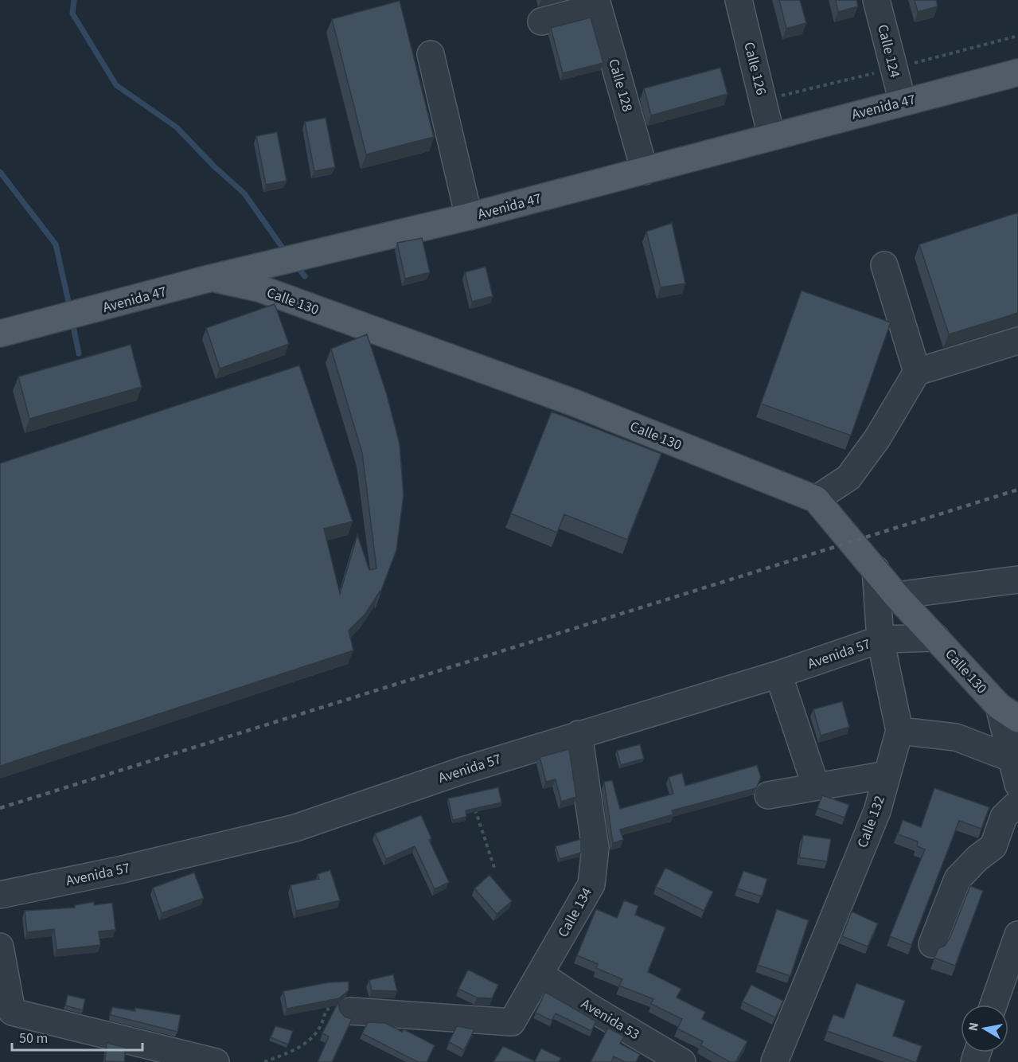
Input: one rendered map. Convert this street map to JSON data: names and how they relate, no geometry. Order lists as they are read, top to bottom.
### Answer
{
  "streets": {
    "main road": ["Avenida 47", "Calle 130"],
    "street": [
      "Calle 124",
      "Calle 126",
      "Calle 128",
      "Avenida 57",
      "Calle 132",
      "Calle 134",
      "Avenida 53"
    ]
  },
  "crossings": [
    ["Calle 124", "Avenida 47"],
    ["Calle 126", "Avenida 47"],
    ["Calle 128", "Avenida 47"],
    ["Avenida 47", "Calle 130"],
    ["Calle 130", "Avenida 57"],
    ["Calle 130", "Calle 132"],
    ["Avenida 57", "Calle 132"],
    ["Avenida 57", "Calle 134"],
    ["Calle 134", "Avenida 53"]
  ],
  "scale_bar": "50 m",
  "north": "left"
}
